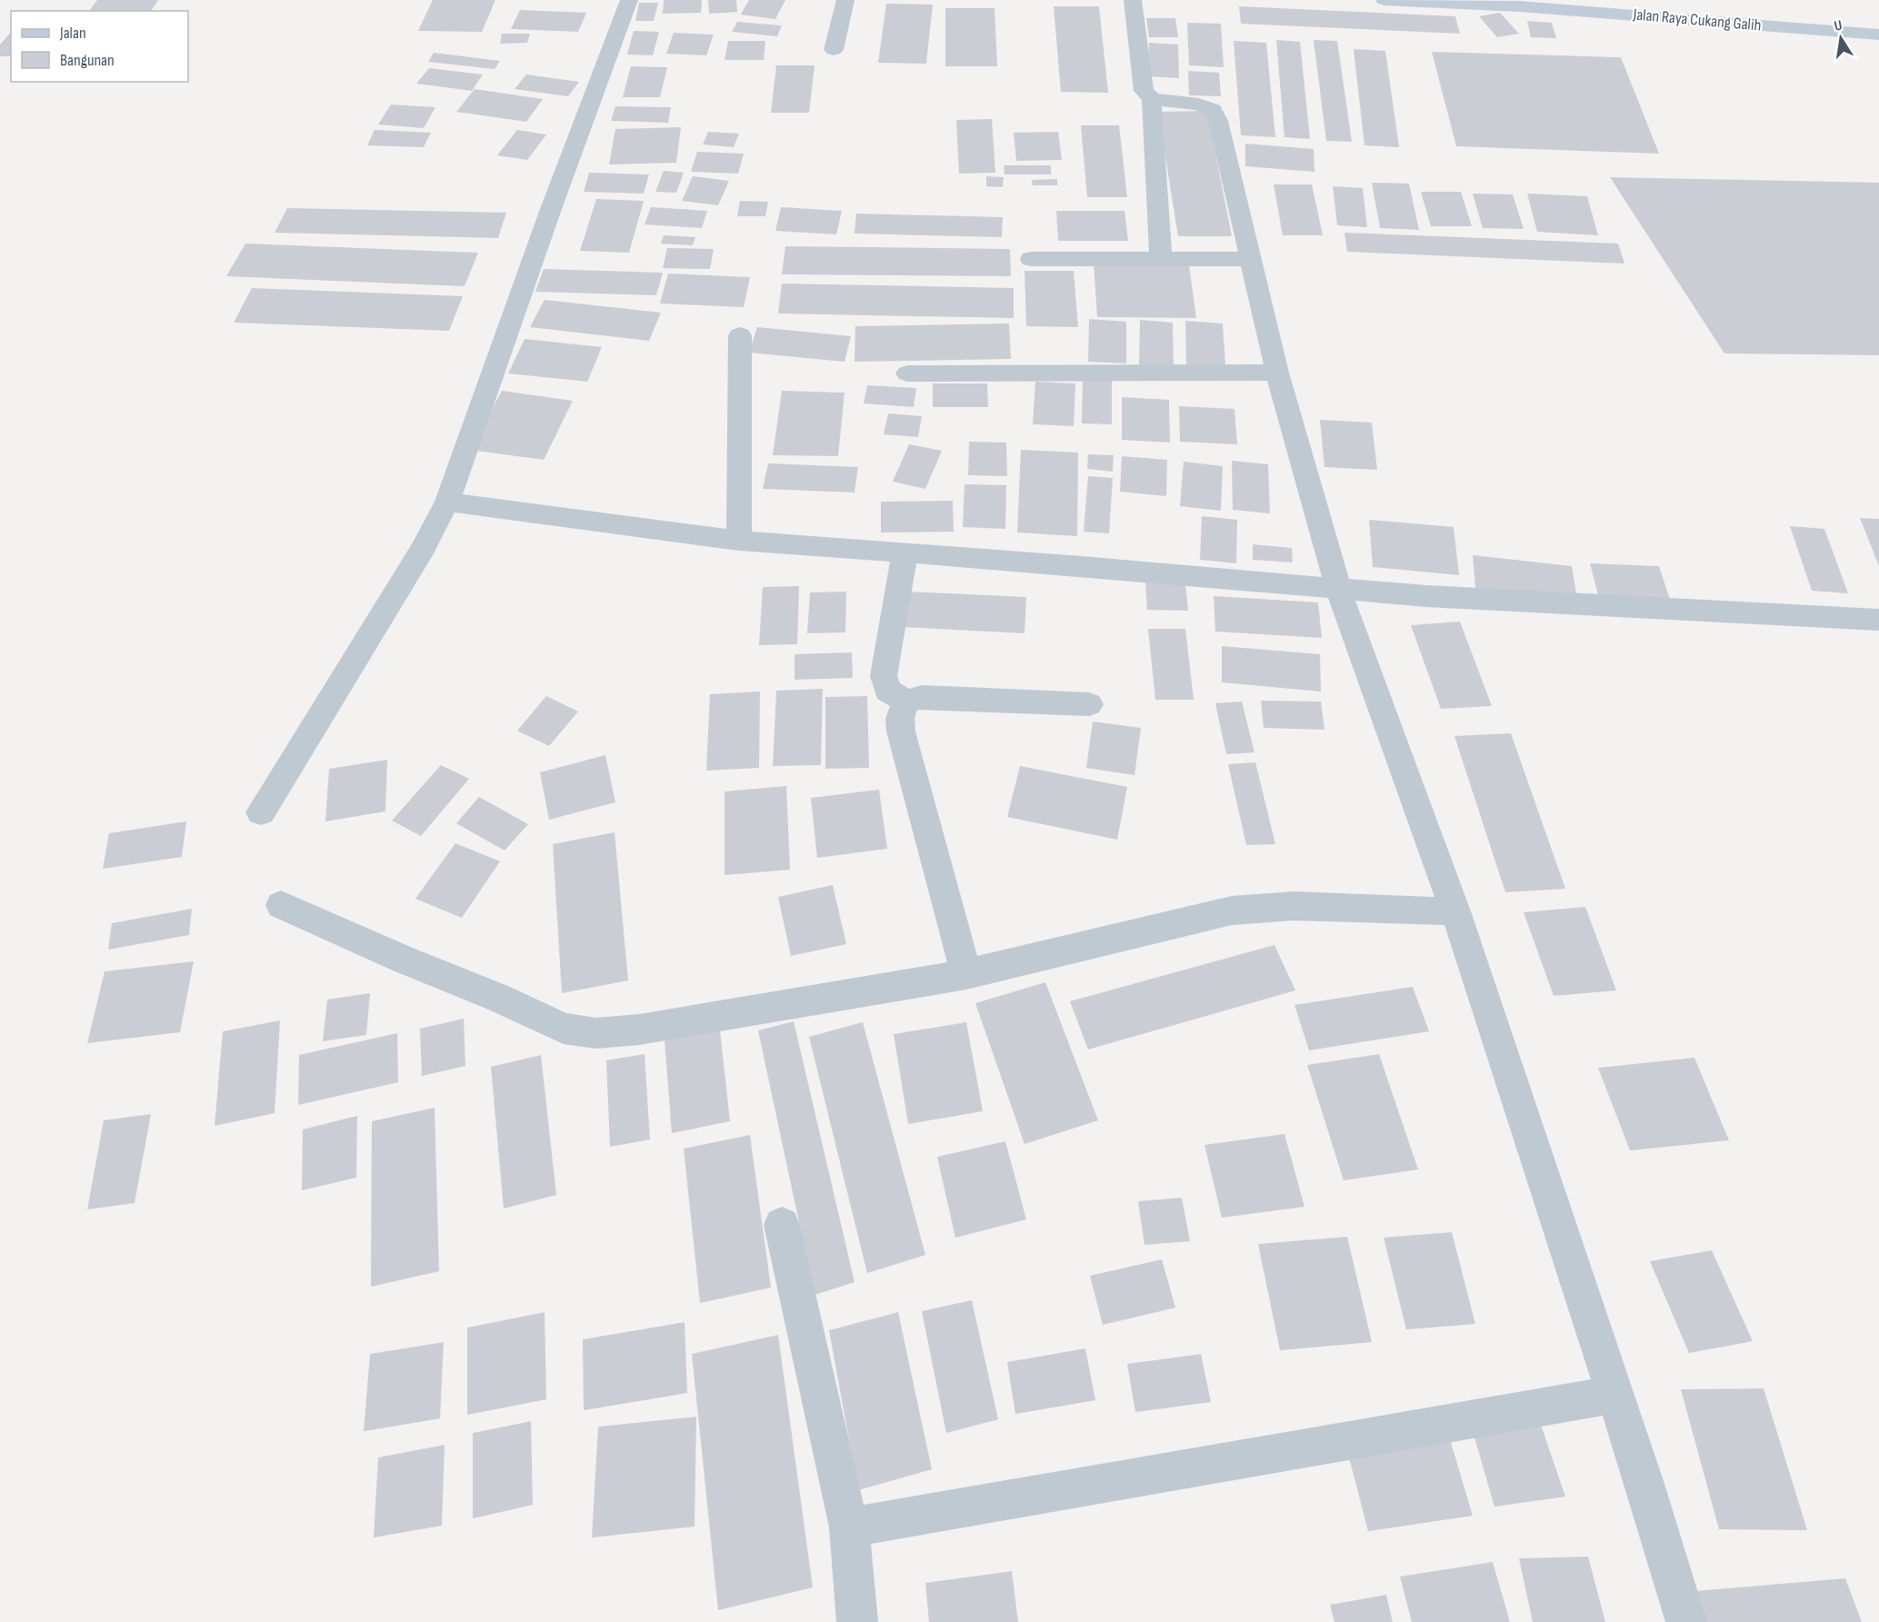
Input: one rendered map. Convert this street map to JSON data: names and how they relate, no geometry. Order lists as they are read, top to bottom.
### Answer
{
  "streets": {
    "main road": ["Jalan Raya Cukang Galih"]
  },
  "legend": ["Jalan", "Bangunan"],
  "north": "top"
}
